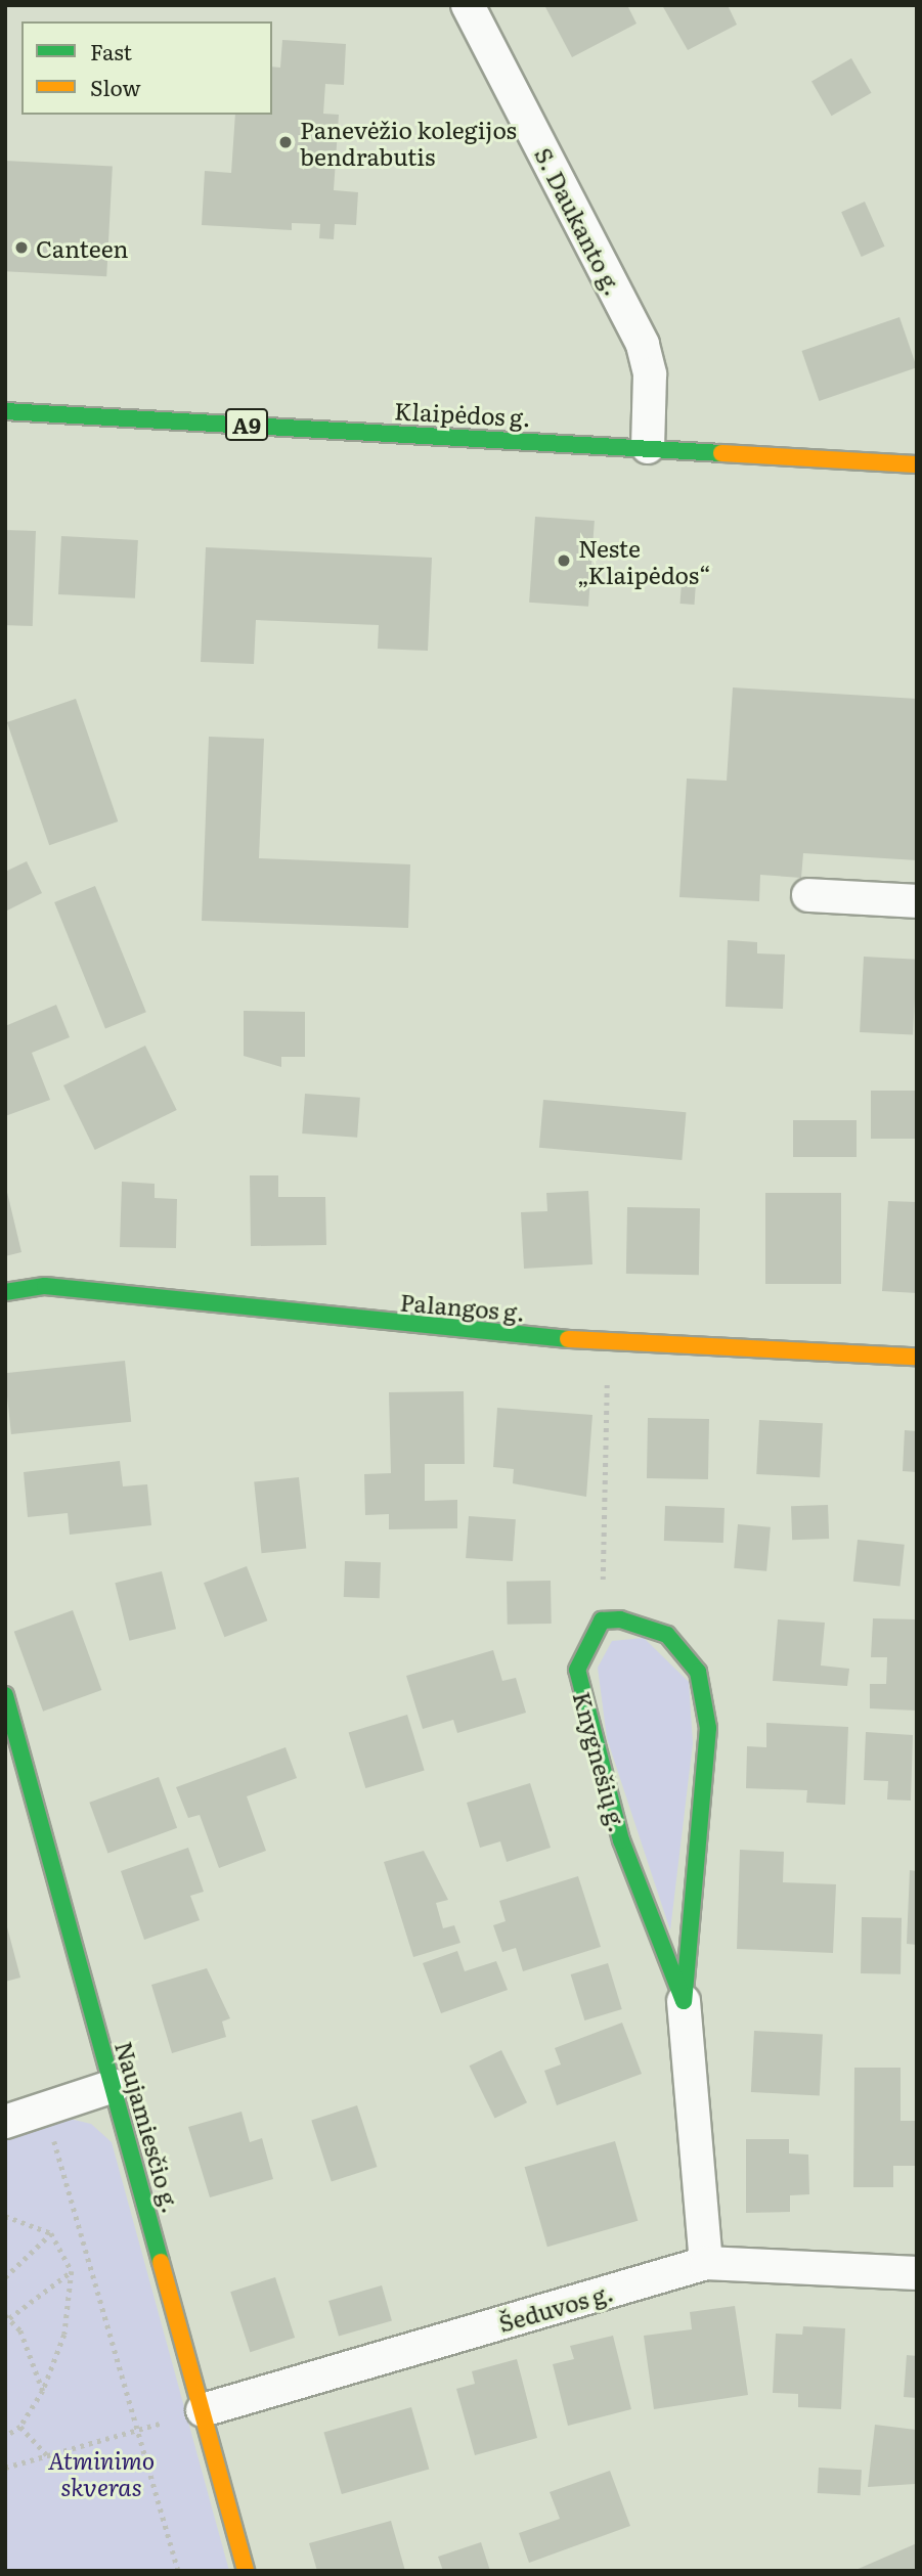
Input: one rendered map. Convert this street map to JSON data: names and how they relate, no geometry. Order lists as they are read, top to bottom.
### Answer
{
  "streets": {
    "main road": [
      "Klaipėdos g.",
      "A9",
      "Palangos g.",
      "Knygnešių g.",
      "Naujamiesčio g."
    ],
    "street": ["S. Daukanto g.", "Šeduvos g."]
  },
  "crossings": [
    ["S. Daukanto g.", "Klaipėdos g."],
    ["Knygnešių g.", "Šeduvos g."],
    ["Naujamiesčio g.", "Šeduvos g."]
  ],
  "parks": ["Atminimo skveras"],
  "places": ["Panevėžio kolegijos bendrabutis", "Canteen", "Neste „Klaipėdos“"],
  "legend": ["Fast", "Slow"]
}
